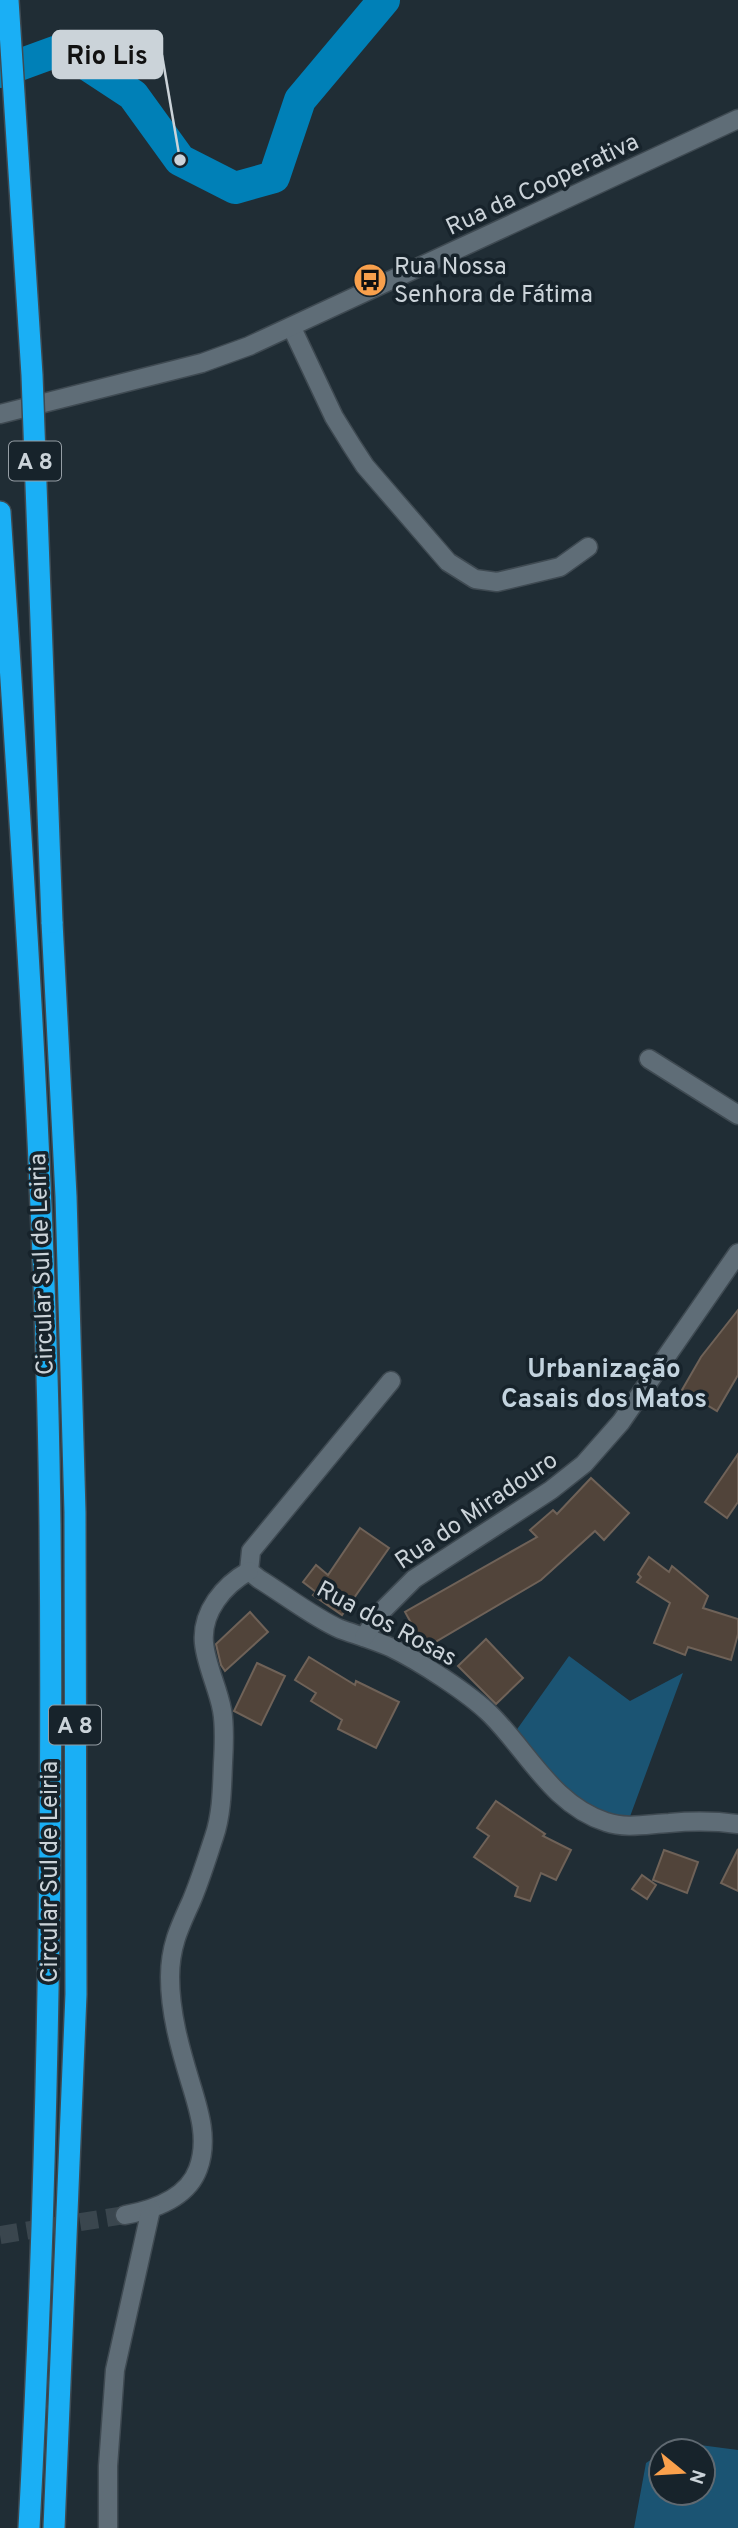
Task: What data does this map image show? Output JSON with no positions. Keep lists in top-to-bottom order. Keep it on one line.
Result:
{"streets":{"highway":["A 8","Circular Sul de Leiria"],"street":["Rua da Cooperativa","Rua do Miradouro","Rua dos Rosas"]},"crossings":[["Rua do Miradouro","Rua dos Rosas"]],"districts":["Urbanização Casais dos Matos"],"places":{"other":["Rio Lis"],"bus stop":["Rua Nossa Senhora de Fátima"]},"north":"right"}
